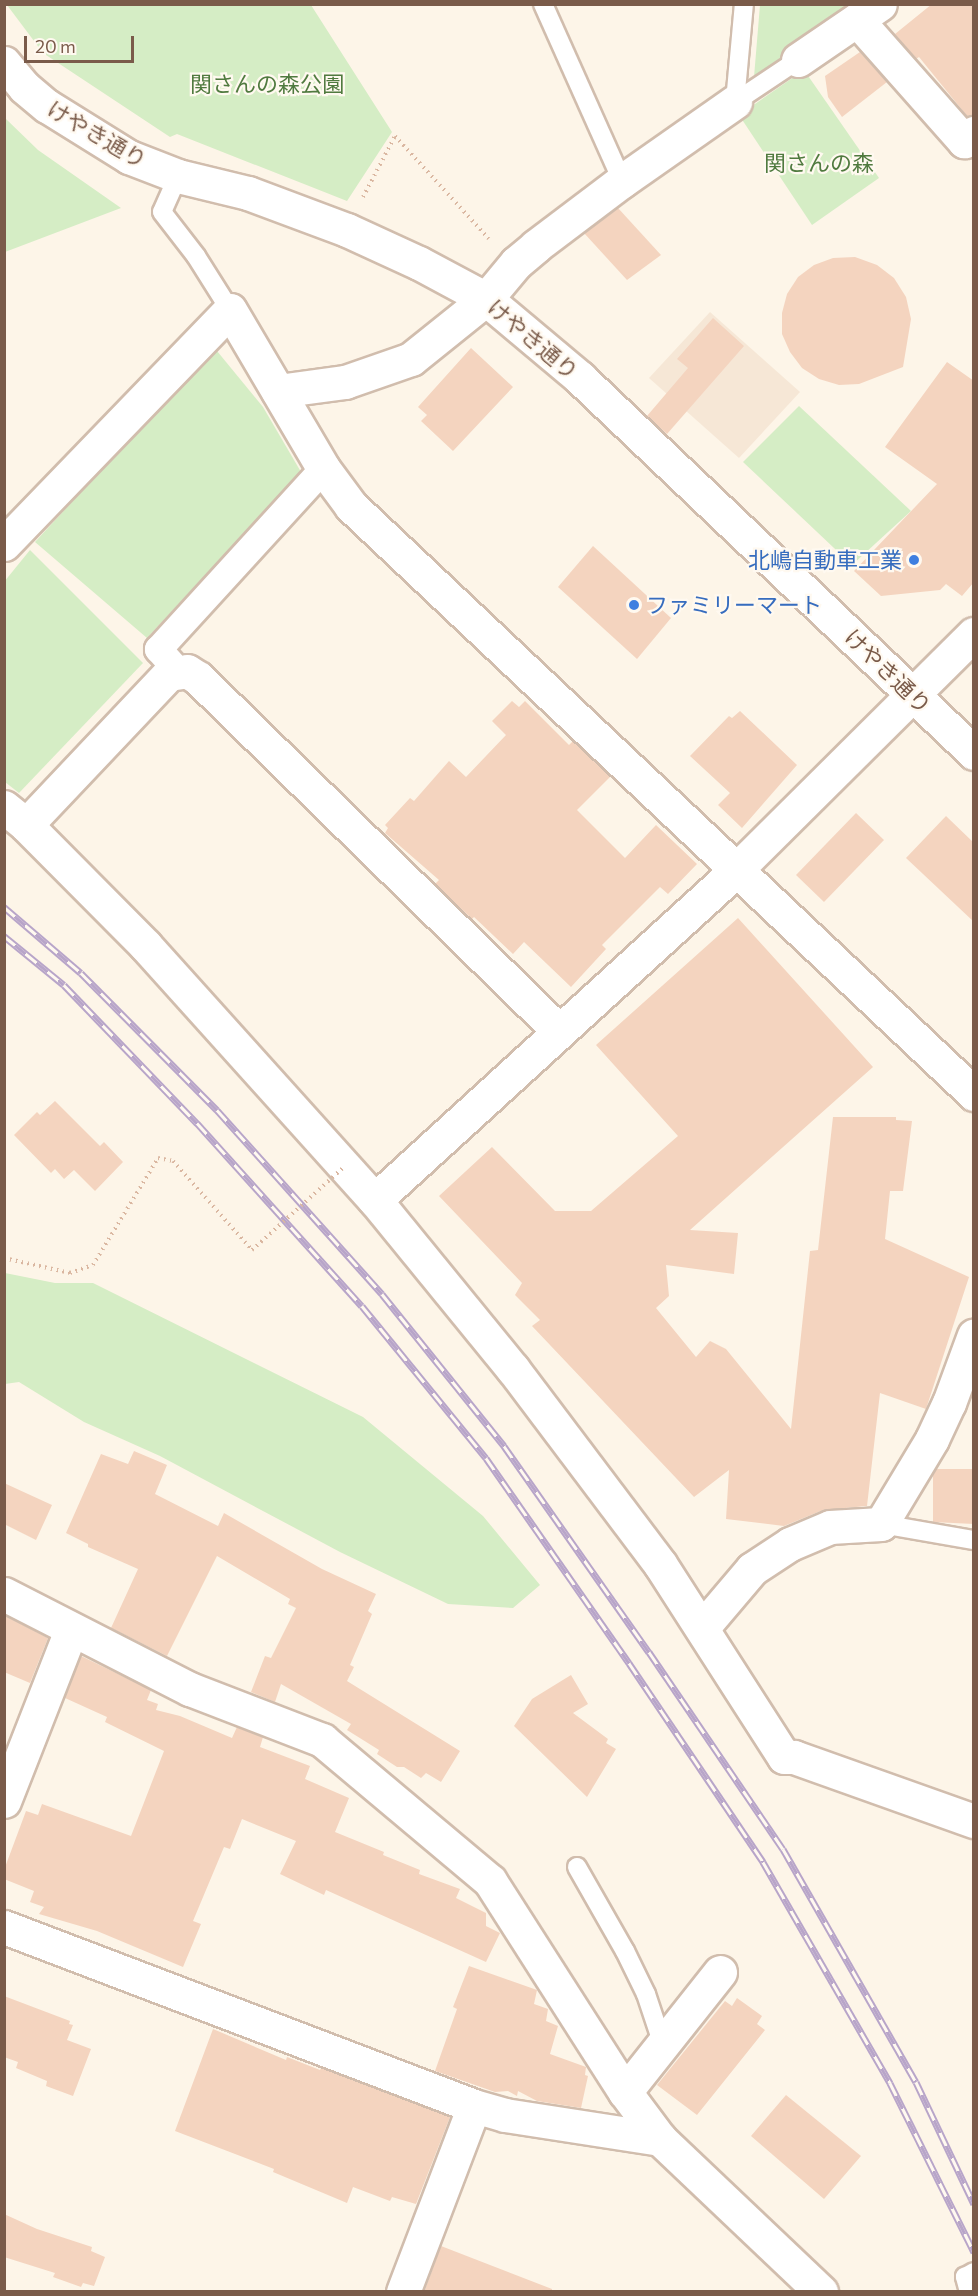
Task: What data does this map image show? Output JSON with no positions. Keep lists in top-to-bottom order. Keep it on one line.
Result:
{"streets":{"street":["けやき通り"]},"parks":["関さんの森公園","関さんの森"],"places":["北嶋自動車工業","ファミリーマート"],"scale_bar":"20 m"}
